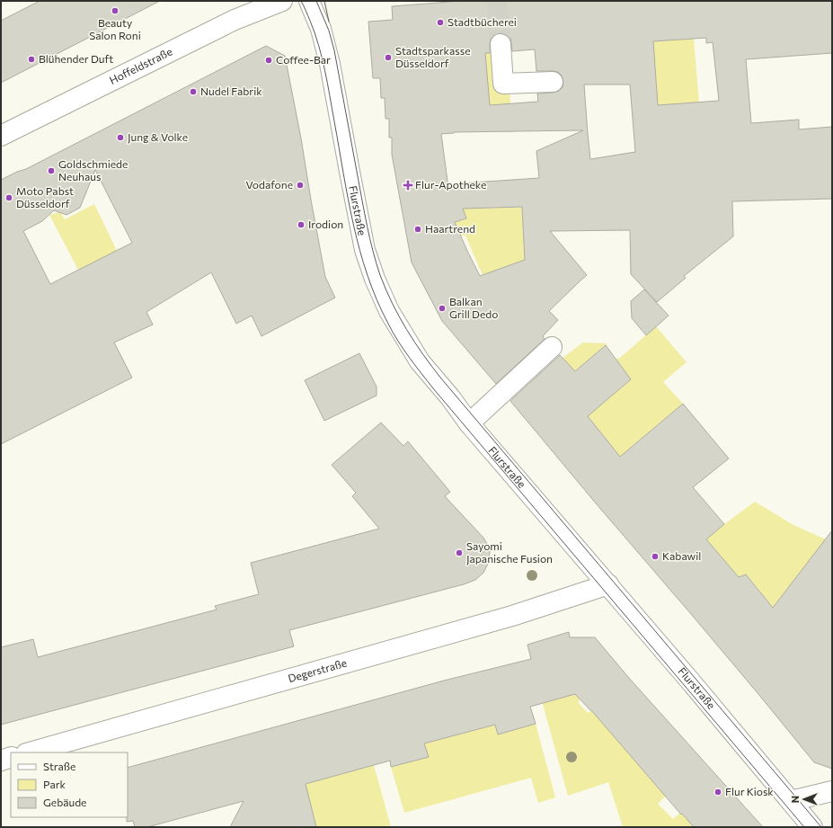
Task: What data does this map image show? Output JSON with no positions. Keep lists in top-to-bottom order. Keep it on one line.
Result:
{"streets":{"street":["Hoffeldstraße","Flurstraße","Degerstraße"]},"crossings":[["Flurstraße","Degerstraße"]],"places":{"other":["Beauty Salon Roni","Stadtbücherei","Stadtsparkasse Düsseldorf","Blühender Duft","Coffee-Bar","Nudel Fabrik","Jung & Volke","Goldschmiede Neuhaus","Vodafone","Moto Pabst Düsseldorf","Irodion","Haartrend","Balkan Grill Dedo","Sayomi Japanische Fusion","Kabawil","Flur Kiosk"],"health":["Flur-Apotheke"]},"legend":["Straße","Park","Gebäude"],"north":"left"}
